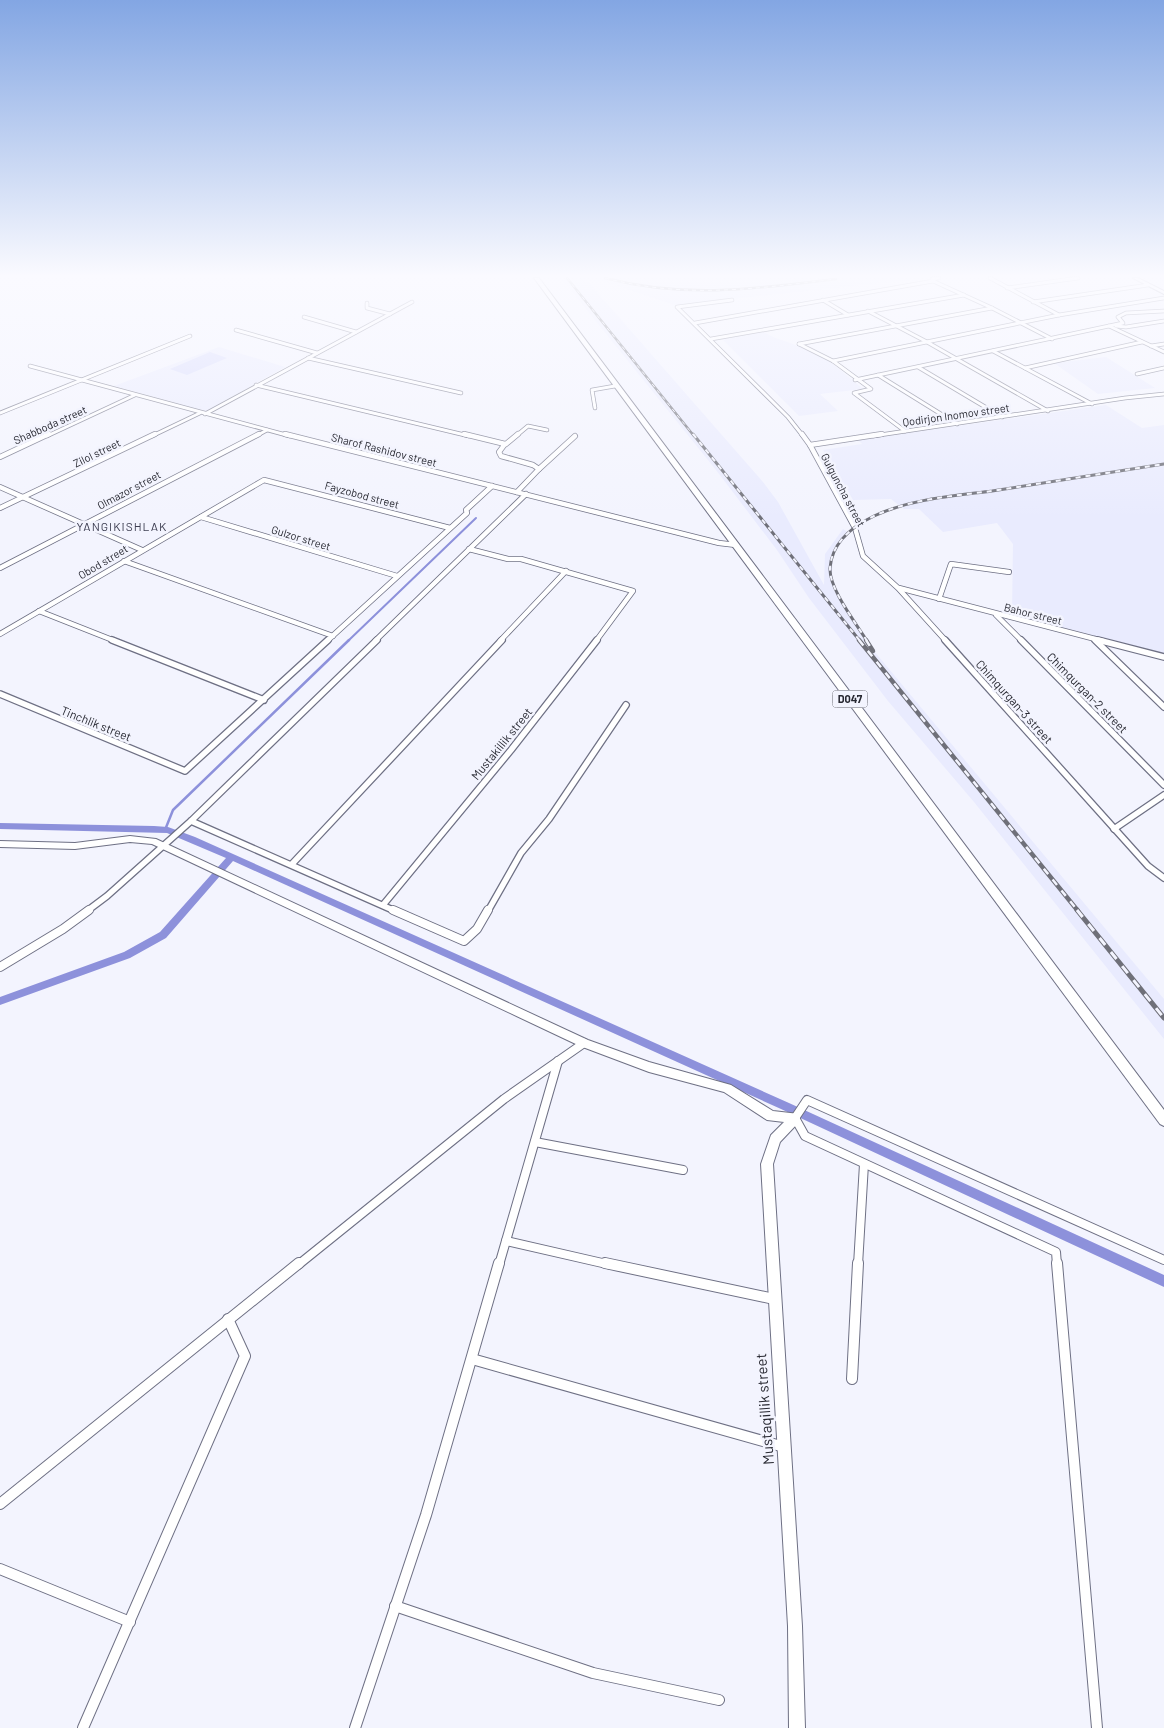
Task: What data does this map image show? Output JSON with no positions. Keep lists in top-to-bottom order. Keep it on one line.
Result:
{"streets":{"main road":["D047"],"street":["Qodirjon Inomov street","Shabboda street","Sharof Rashidov street","Zilol street","Olmazor street","Gulguncha street","Fayzobod street","Gulzor street","Obod street","Bahor street","Chimqurgan-2 street","Chimqurgan-3 street","Tinchlik street","Mustakillik street","Mustaqillik street"]},"crossings":[["Qodirjon Inomov street","Gulguncha street"],["Shabboda street","Sharof Rashidov street"],["Sharof Rashidov street","Zilol street"],["Sharof Rashidov street","Olmazor street"],["Sharof Rashidov street","D047"],["Gulguncha street","Bahor street"],["Gulguncha street","Chimqurgan-3 street"],["Fayzobod street","Obod street"],["Gulzor street","Obod street"],["Bahor street","Chimqurgan-2 street"],["Bahor street","Chimqurgan-3 street"]],"districts":["YANGIKISHLAK"]}
